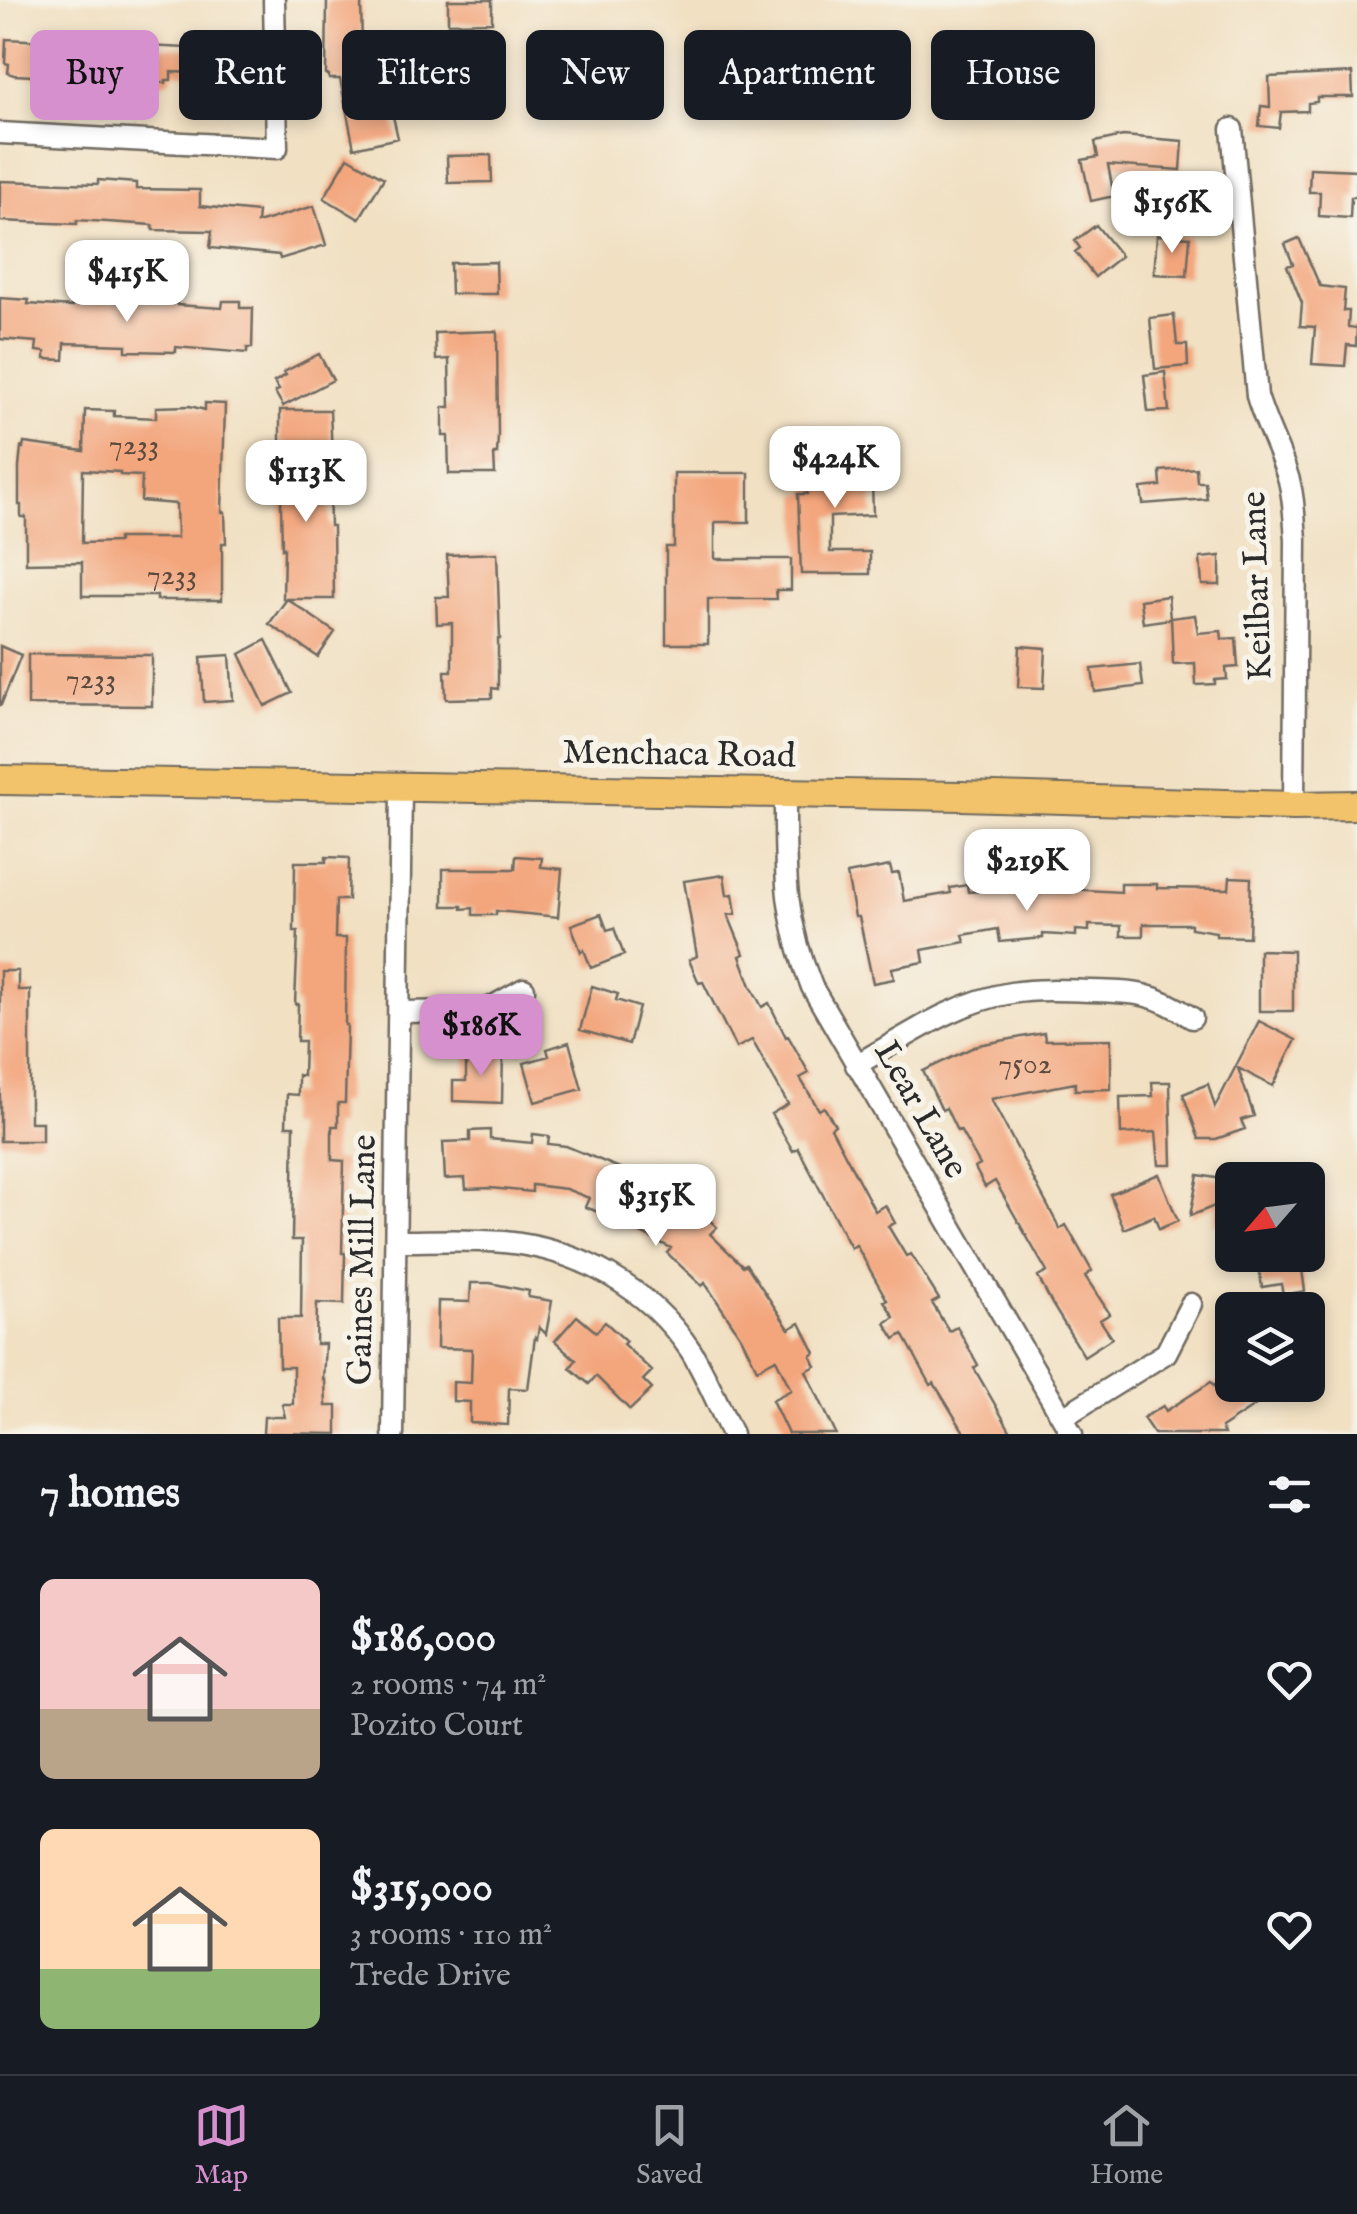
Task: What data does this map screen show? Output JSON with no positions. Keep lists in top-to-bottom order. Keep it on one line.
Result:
{"streets":{"main road":["Menchaca Road"],"street":["Keilbar Lane","Lear Lane","Gaines Mill Lane"]},"crossings":[["Keilbar Lane","Menchaca Road"],["Menchaca Road","Lear Lane"],["Menchaca Road","Gaines Mill Lane"]],"house_numbers":["7233","7233","7233","7502"],"north":"bottom left","page":{"chip":["Buy","Rent","Filters","New","Apartment","House"],"price":["$156K","$415K","$424K","$113K","$219K","$186K","$315K"],"heading":"7 homes","list":[{"name":"$186,000","note":"2 rooms · 74 m² · Pozito Court"},{"name":"$315,000","note":"3 rooms · 110 m² · Trede Drive"}],"tabs":["Map","Saved","Home"]}}
